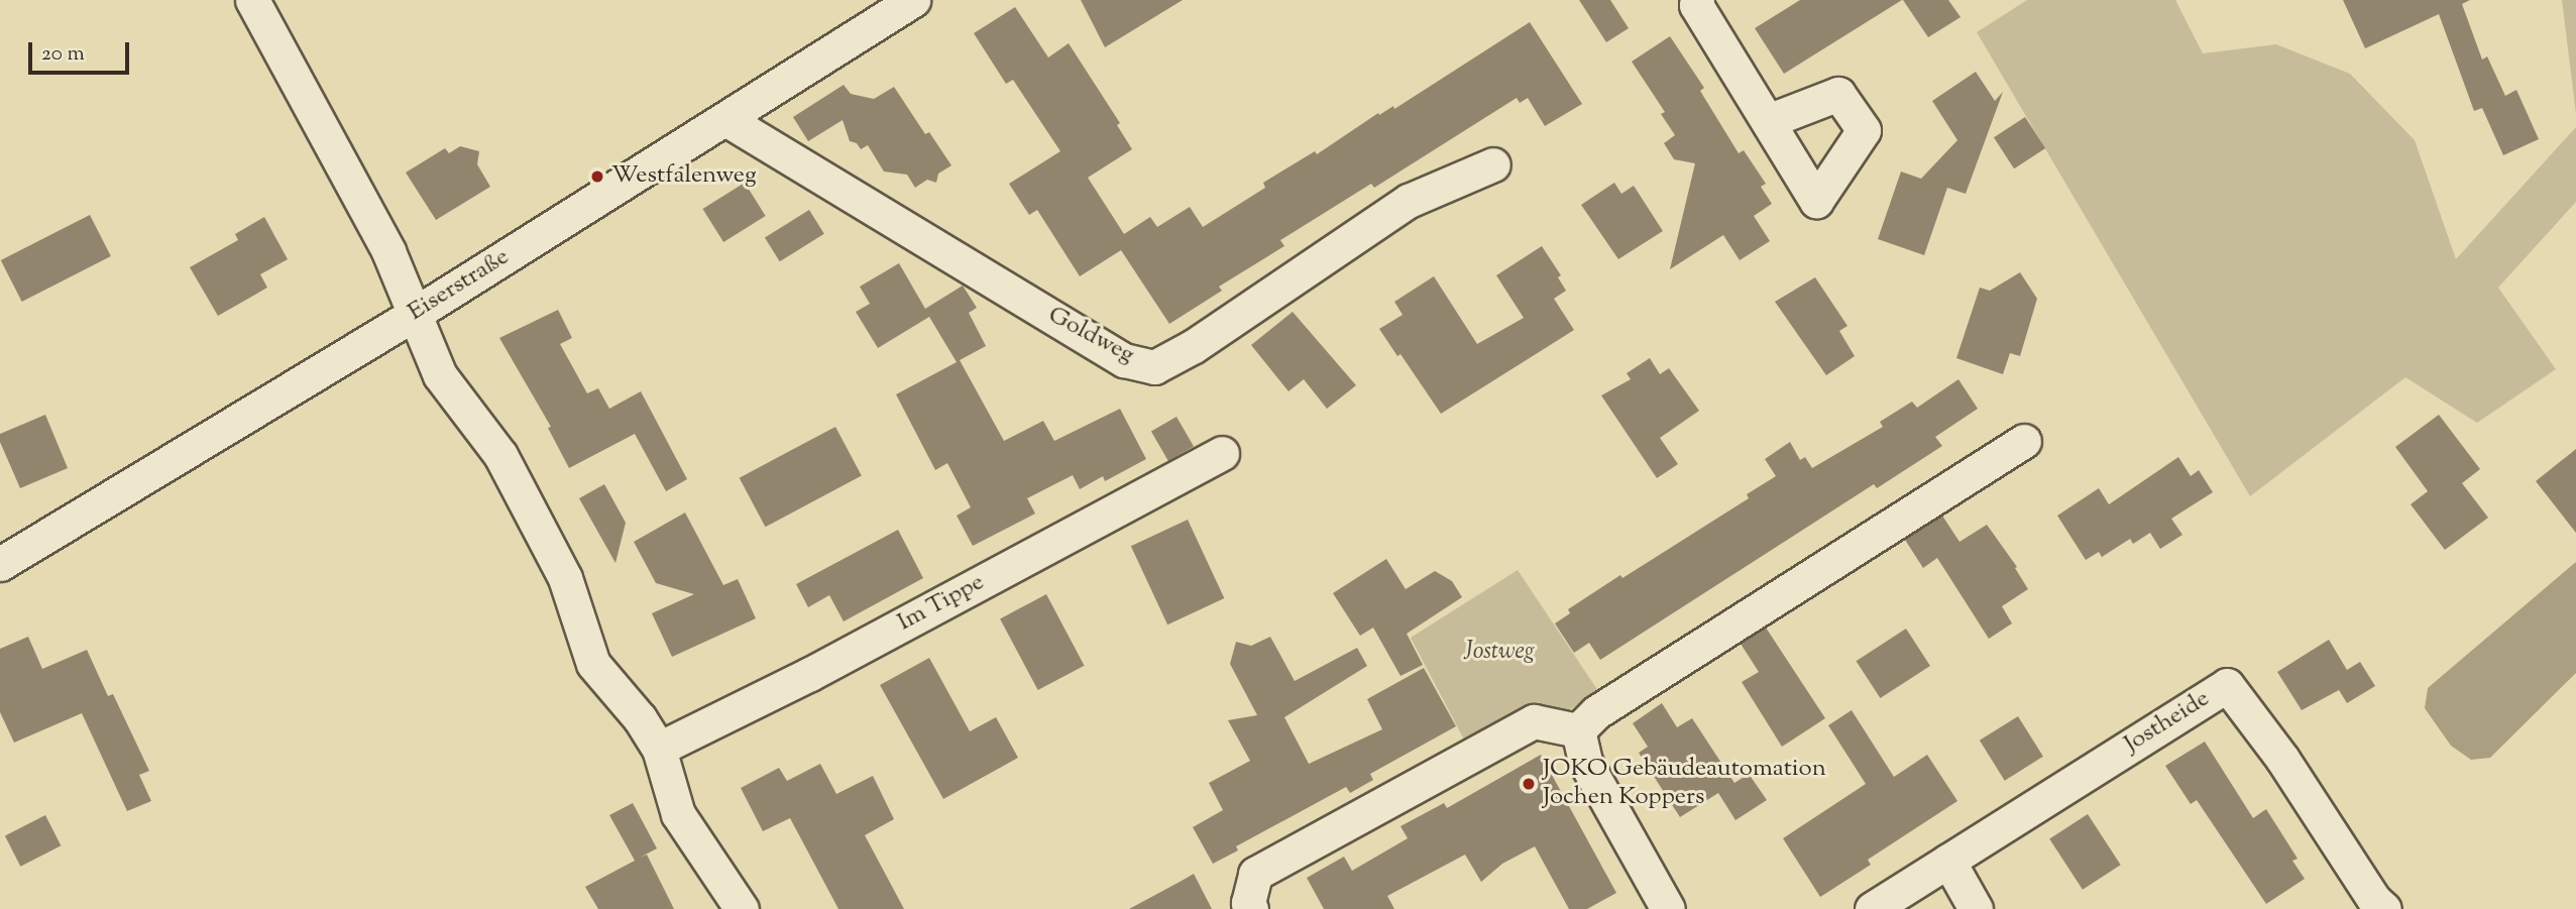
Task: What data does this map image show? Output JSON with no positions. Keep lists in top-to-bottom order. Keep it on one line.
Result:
{"streets":{"street":["Eiserstraße","Goldweg","Im Tippe","Jostheide"]},"crossings":[["Eiserstraße","Goldweg"]],"parks":["Jostweg"],"places":["Westfalenweg","JOKO Gebäudeautomation Jochen Koppers"],"scale_bar":"20 m"}
